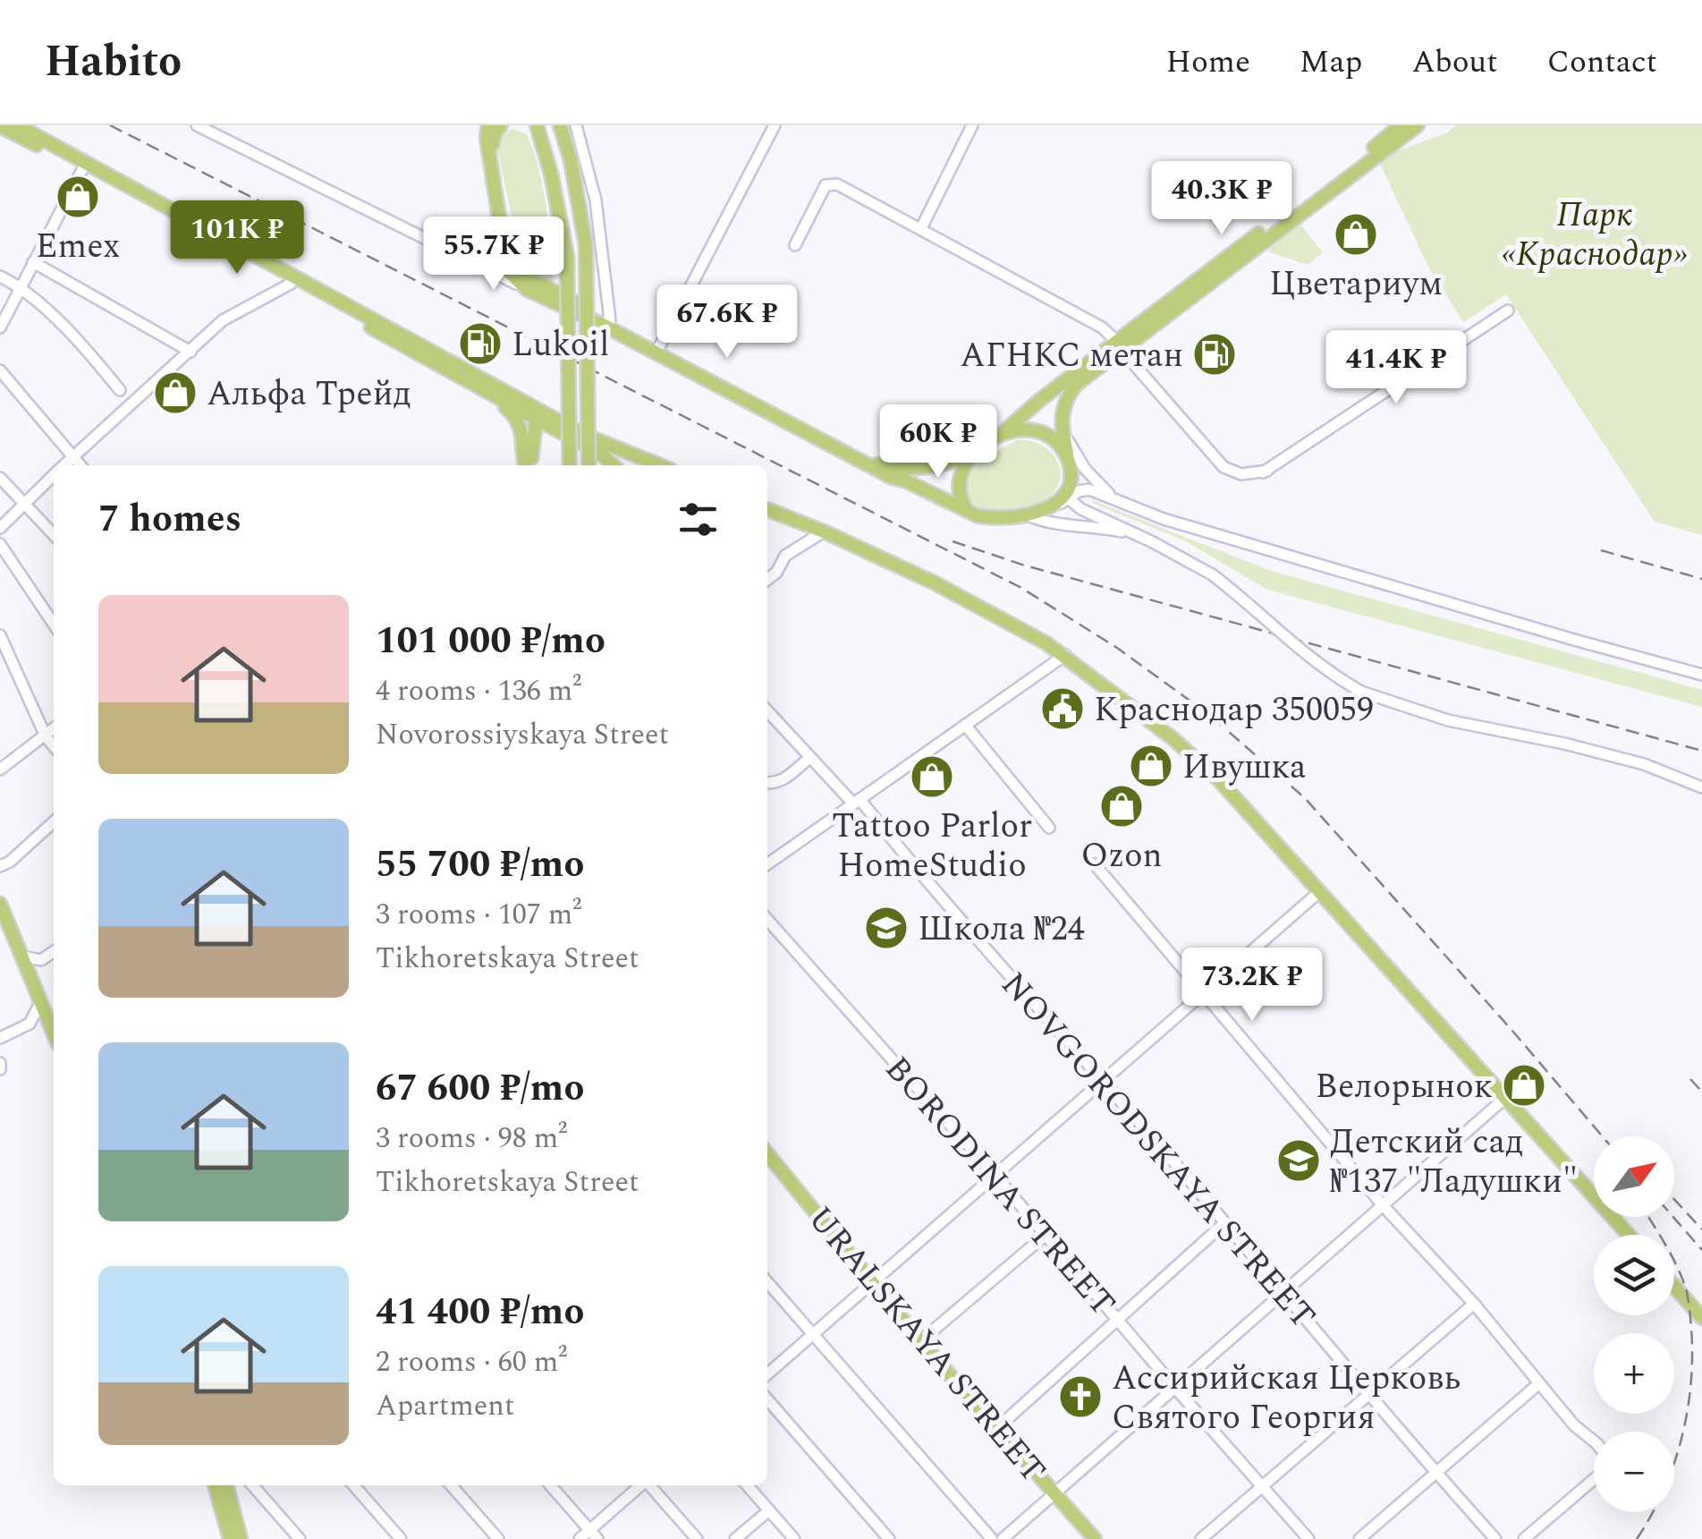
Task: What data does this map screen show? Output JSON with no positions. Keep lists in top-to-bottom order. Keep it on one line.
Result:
{"streets":{"main road":["URALSKAYA STREET"],"street":["NOVGORODSKAYA STREET","BORODINA STREET"]},"parks":["Парк «Краснодар»"],"places":{"shop":["Emex","Цветариум","Альфа Трейд","Ивушка","Tattoo Parlor HomeStudio","Ozon","Велорынок"],"fuel station":["Lukoil","АГНКС метан"],"public building":["Краснодар 350059"],"school or university":["Школа №24","Детский сад №137 \"Ладушки\""],"church":["Ассирийская Церковь Святого Георгия"]},"north":"top right","page":{"header":"Habito","nav":["Home","Map","About","Contact"],"price":["40.3K ₽","101K ₽","55.7K ₽","67.6K ₽","41.4K ₽","60K ₽","73.2K ₽"],"heading":"7 homes","list":[{"name":"101 000 ₽/mo","note":"4 rooms · 136 m² · Novorossiyskaya Street"},{"name":"55 700 ₽/mo","note":"3 rooms · 107 m² · Tikhoretskaya Street"},{"name":"67 600 ₽/mo","note":"3 rooms · 98 m² · Tikhoretskaya Street"},{"name":"41 400 ₽/mo","note":"2 rooms · 60 m² · Apartment"}],"map_buttons":["+","−"]}}
